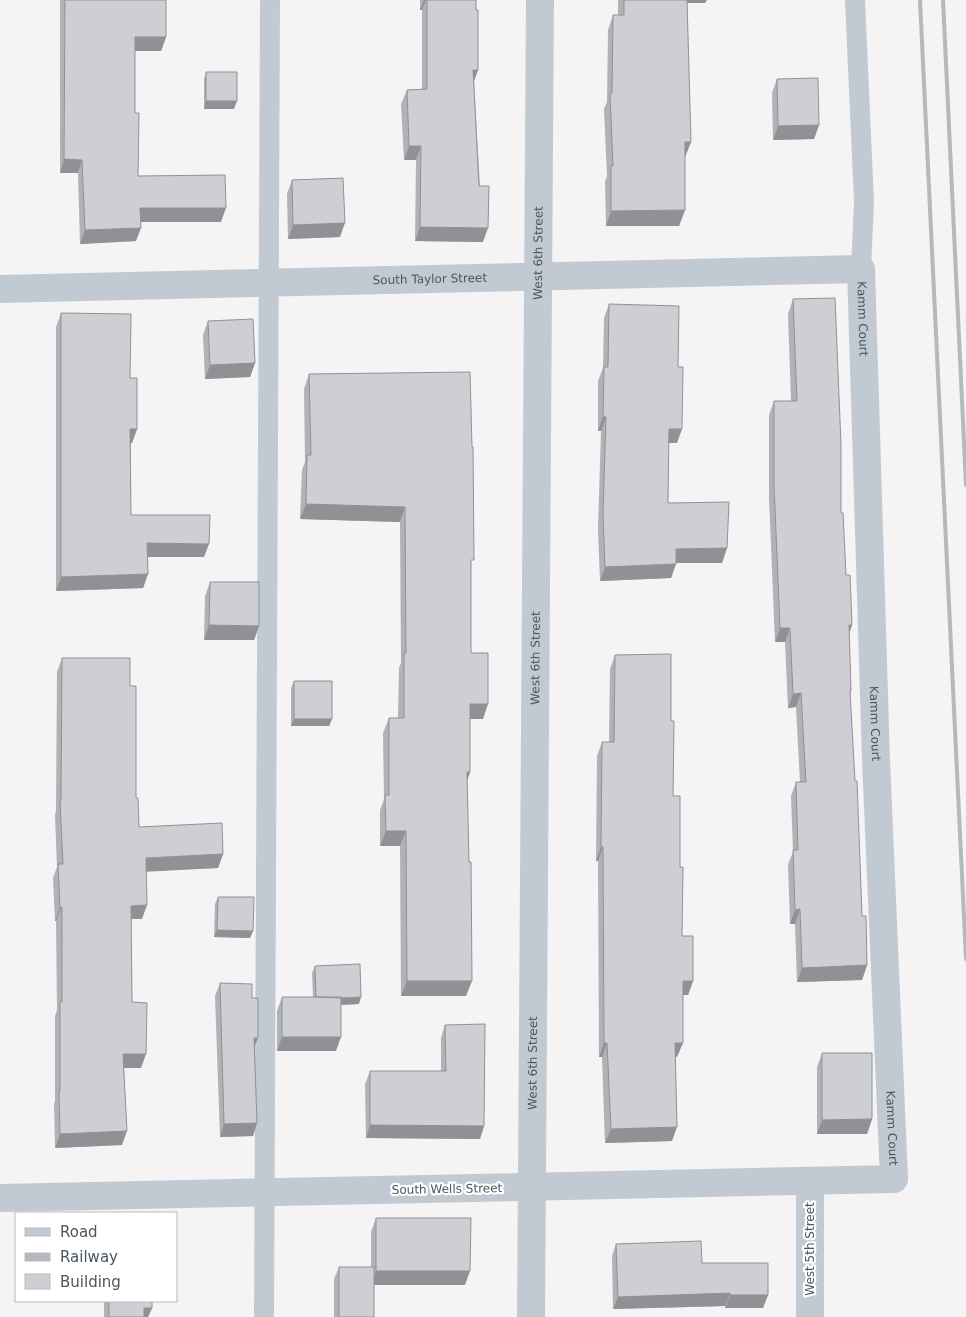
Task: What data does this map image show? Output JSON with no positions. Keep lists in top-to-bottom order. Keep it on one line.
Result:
{"streets":{"street":["West 6th Street","South Taylor Street","Kamm Court","South Wells Street","West 5th Street"]},"crossings":[["West 6th Street","South Taylor Street"],["West 6th Street","South Wells Street"],["South Taylor Street","Kamm Court"],["Kamm Court","South Wells Street"],["South Wells Street","West 5th Street"]],"legend":["Road","Railway","Building"]}
